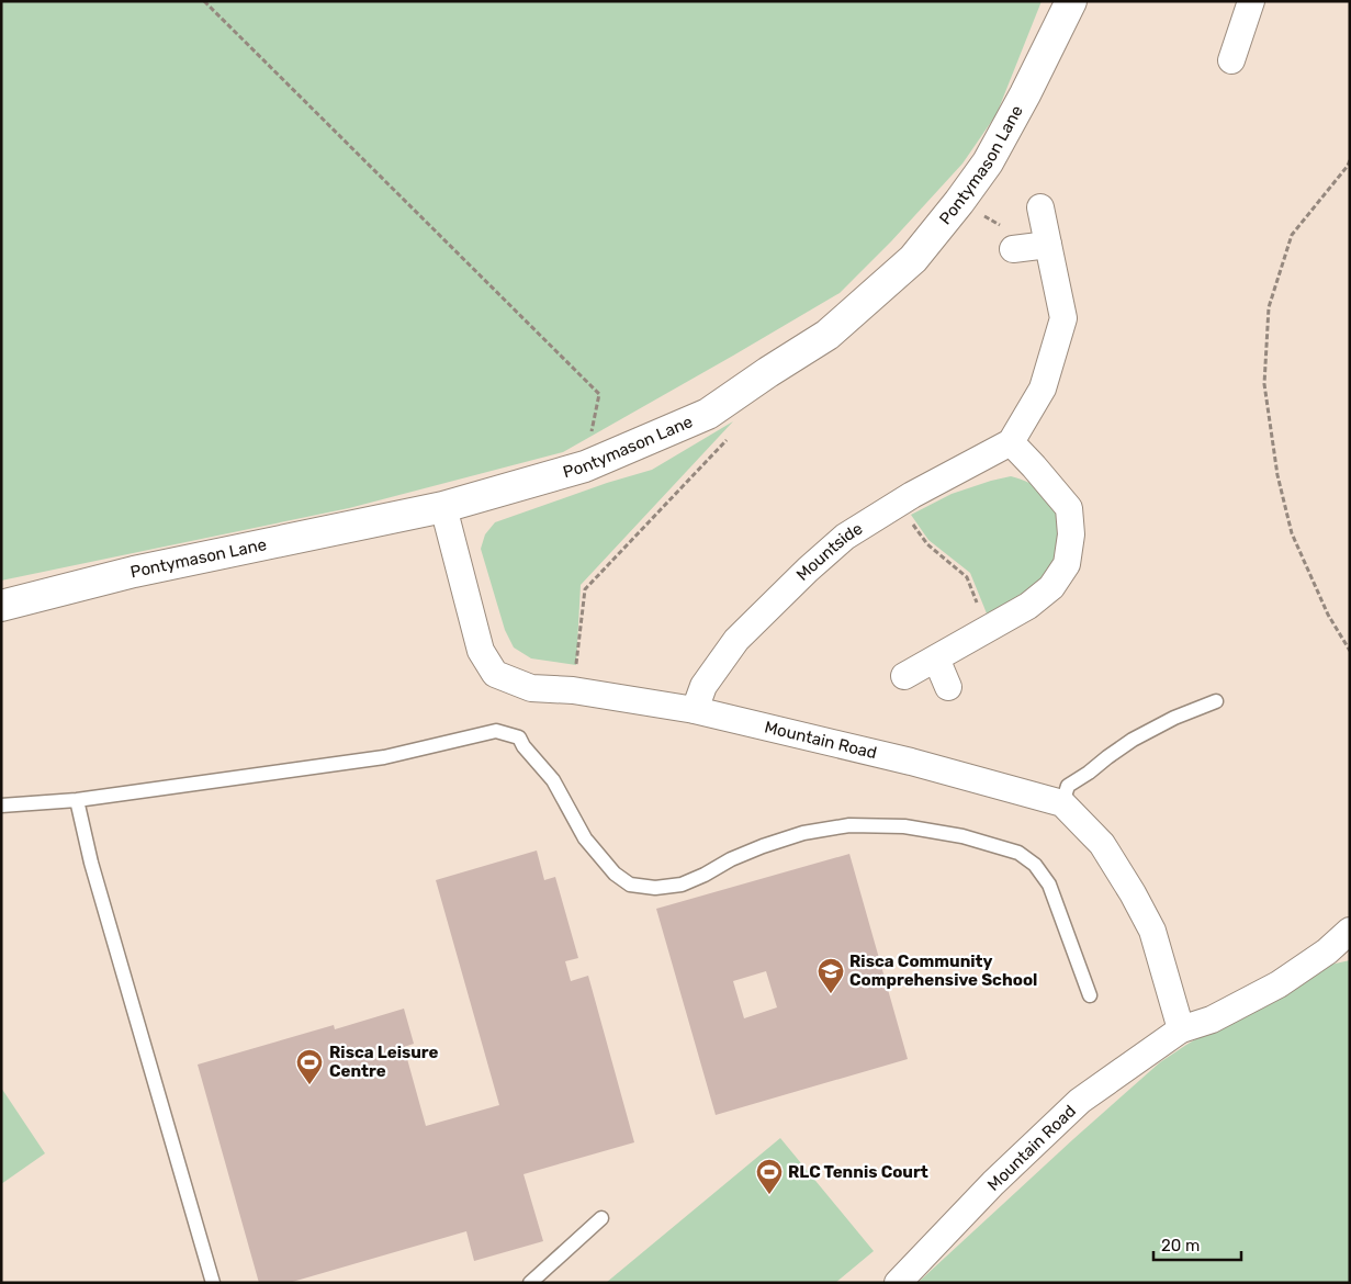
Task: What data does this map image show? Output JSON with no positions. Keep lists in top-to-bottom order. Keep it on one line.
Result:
{"streets":{"street":["Pontymason Lane","Mountside","Mountain Road"]},"crossings":[["Pontymason Lane","Mountain Road"],["Mountside","Mountain Road"]],"places":{"school or university":["Risca Community Comprehensive School"],"sports":["Risca Leisure Centre","RLC Tennis Court"]},"scale_bar":"20 m"}
